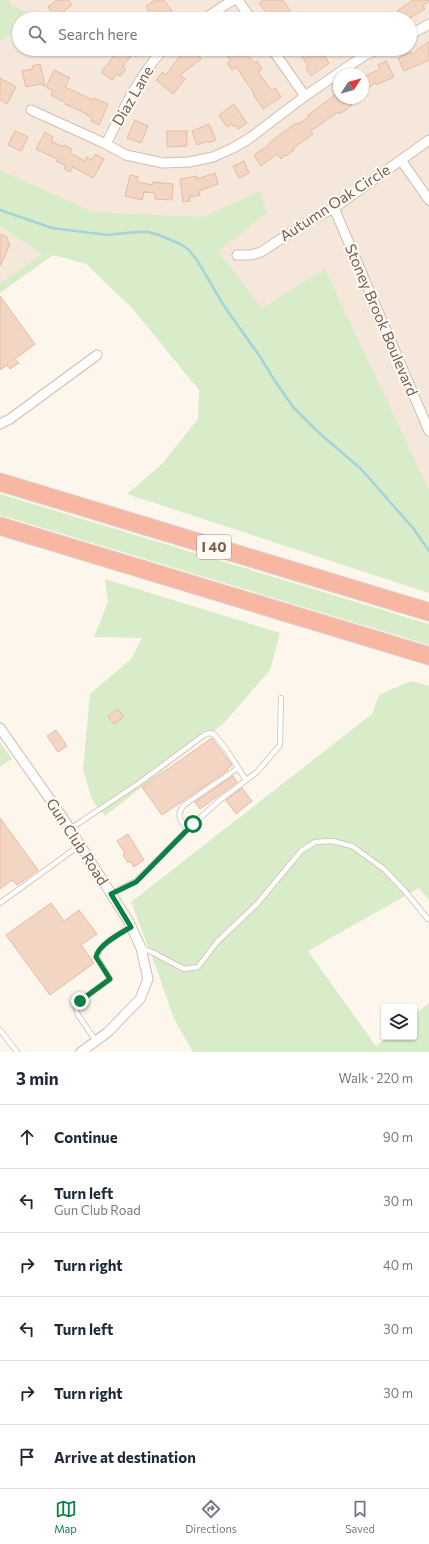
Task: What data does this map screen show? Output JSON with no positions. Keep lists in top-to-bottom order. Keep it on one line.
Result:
{"streets":{"highway":["I 40"],"street":["Diaz Lane","Autumn Oak Circle","Stoney Brook Boulevard","Gun Club Road"]},"crossings":[["Autumn Oak Circle","Stoney Brook Boulevard"]],"north":"top right","page":{"search":"Search here","heading":["3 min","Walk · 220 m"],"list":[["Continue","90 m"],["Turn left","Gun Club Road","30 m"],["Turn right","40 m"],["Turn left","30 m"],["Turn right","30 m"],"Arrive at destination"],"nav":["Map","Directions","Saved"]}}
